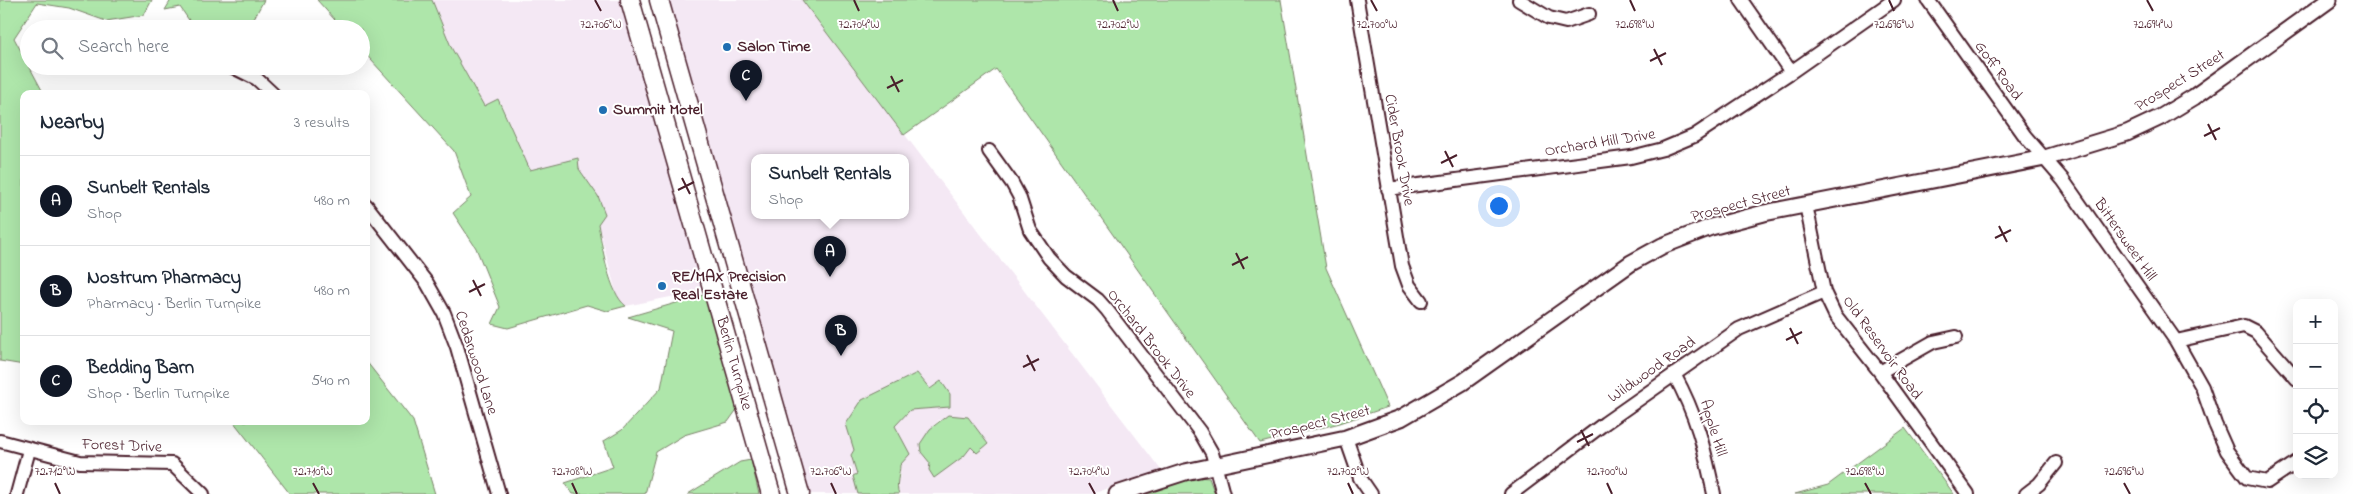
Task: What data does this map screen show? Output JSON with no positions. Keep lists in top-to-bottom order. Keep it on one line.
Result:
{"streets":{"highway":["Berlin Turnpike"],"main road":["Prospect Street"],"street":["Goff Road","Orchard Hill Drive","Cider Brook Drive","Bittersweet Hill","Orchard Brook Drive","Old Reservoir Road","Cedarwood Lane","Wildwood Road","Apple Hill","Forest Drive"]},"crossings":[["Goff Road","Prospect Street"],["Goff Road","Bittersweet Hill"],["Prospect Street","Bittersweet Hill"],["Prospect Street","Orchard Brook Drive"],["Prospect Street","Old Reservoir Road"],["Orchard Hill Drive","Cider Brook Drive"],["Old Reservoir Road","Wildwood Road"],["Wildwood Road","Apple Hill"]],"places":["Salon Time","Summit Motel","RE/MAX Precision Real Estate"],"page":{"search":"Search here","pins":["C","A","B"],"heading":["Nearby","3 results"],"popup":["Sunbelt Rentals","Shop"],"list":[{"mark":"A","name":"Sunbelt Rentals","note":"Shop","value":"480 m"},{"mark":"B","name":"Nostrum Pharmacy","note":"Pharmacy · Berlin Turnpike","value":"480 m"},{"mark":"C","name":"Bedding Barn","note":"Shop · Berlin Turnpike","value":"540 m"}],"map_buttons":["+","−"]},"coordinates":["72.704°W","72.700°W","72.696°W","72.706°W","72.702°W","72.698°W","72.694°W","72.712°W","72.710°W","72.708°W"]}
